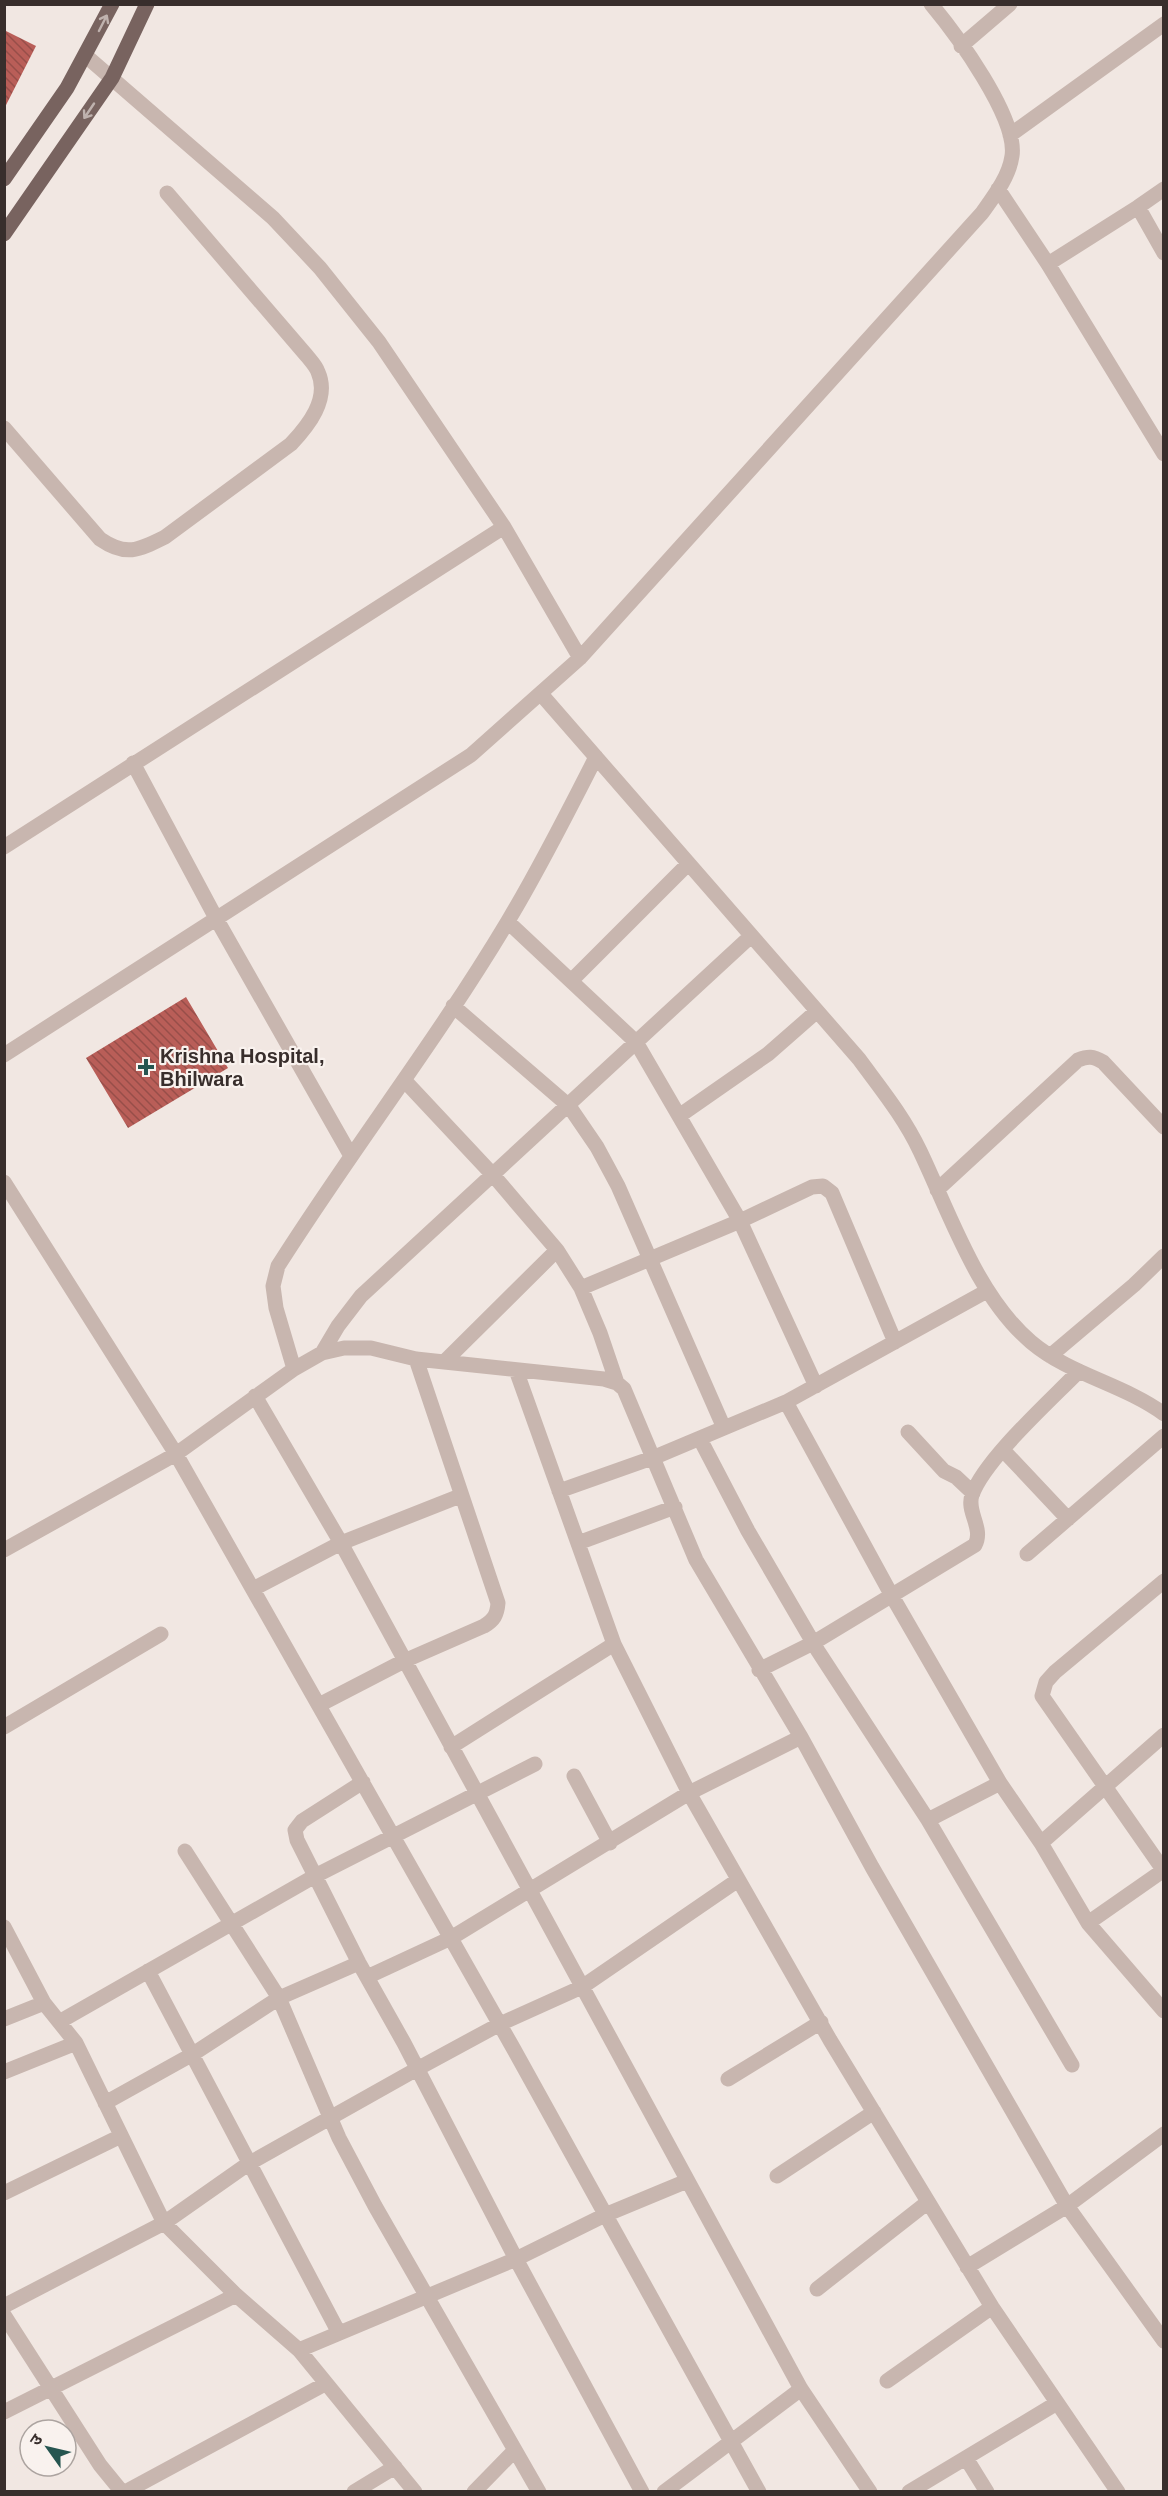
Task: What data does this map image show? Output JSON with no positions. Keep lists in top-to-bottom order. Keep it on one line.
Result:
{"places":{"health":["Krishna Hospital, Bhilwara"]},"north":"top left"}
